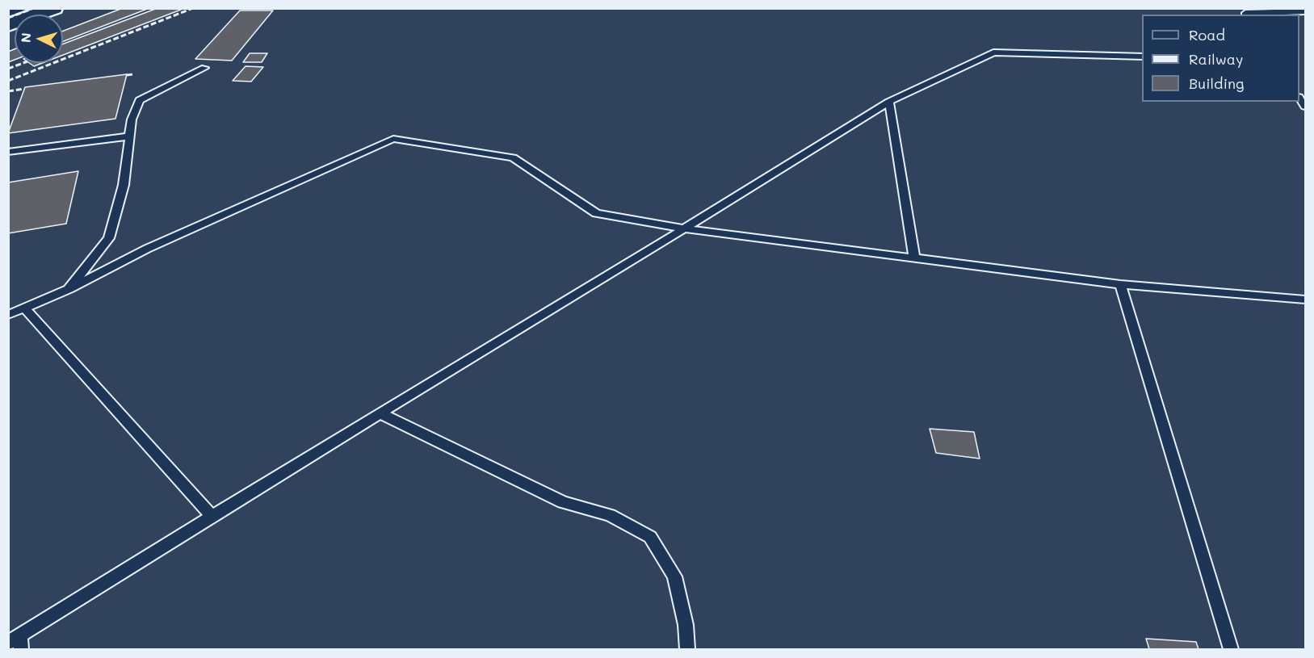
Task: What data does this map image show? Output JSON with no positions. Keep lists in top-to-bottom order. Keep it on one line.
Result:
{"legend":["Road","Railway","Building"],"north":"left"}
